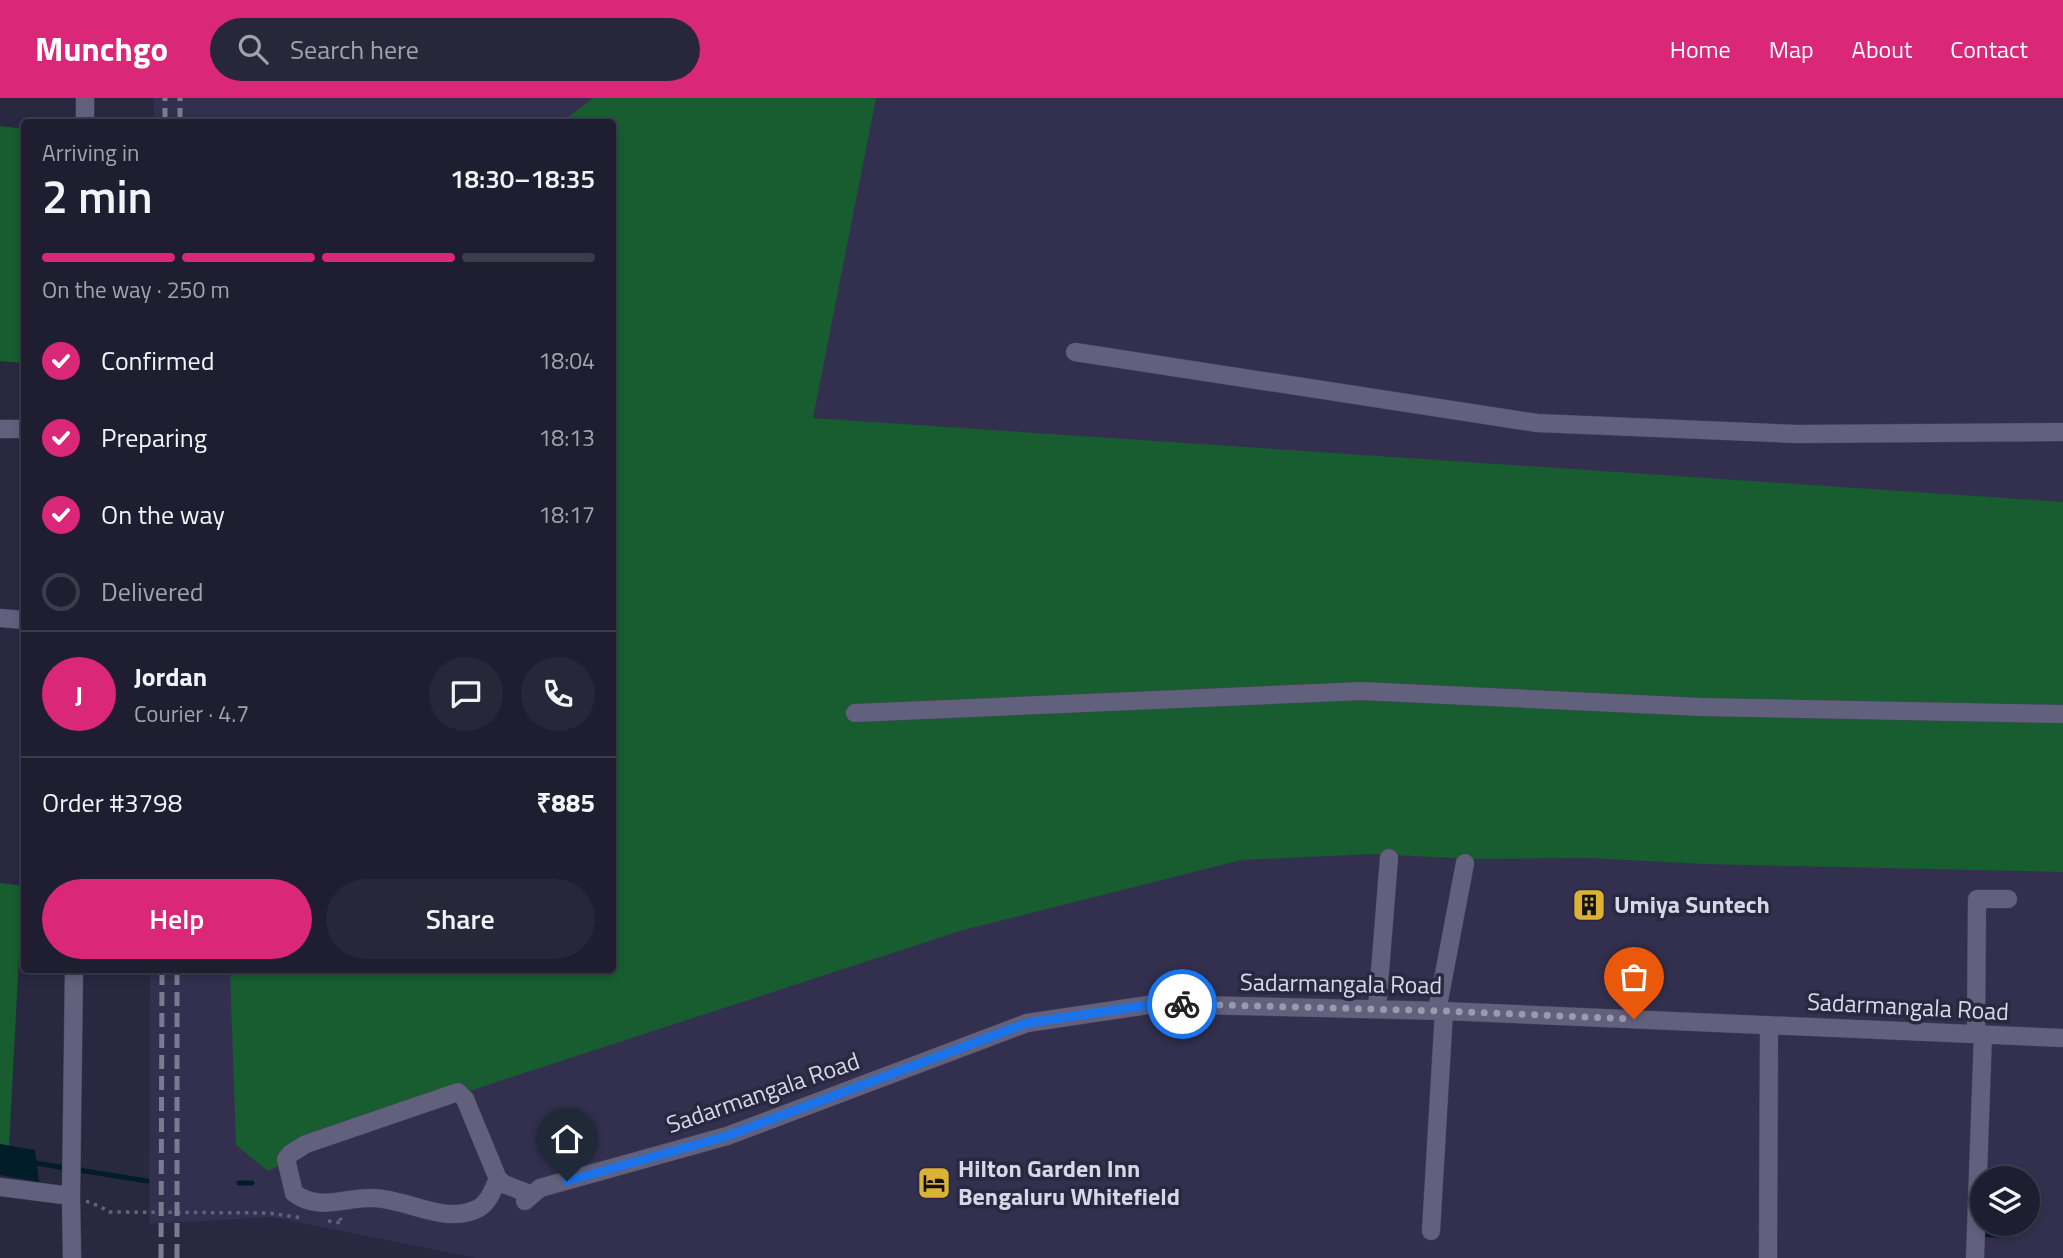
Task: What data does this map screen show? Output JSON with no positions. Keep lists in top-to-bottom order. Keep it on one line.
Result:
{"streets":{"street":["Sadarmangala Road"]},"places":{"building":["Umiya Suntech"],"hotel":["Hilton Garden Inn Bengaluru Whitefield"]},"page":{"header":"Munchgo","search":"Search here","nav":["Home","Map","About","Contact"],"heading":["2 min","Arriving in","18:30–18:35"],"panel":["Jordan","Courier · 4.7","Order #3798","₹885"],"bar":"On the way · 250 m","list":[["Confirmed","18:04"],["Preparing","18:13"],["On the way","18:17"],"Delivered"],"round":"J","buttons":["Help","Share"]}}
